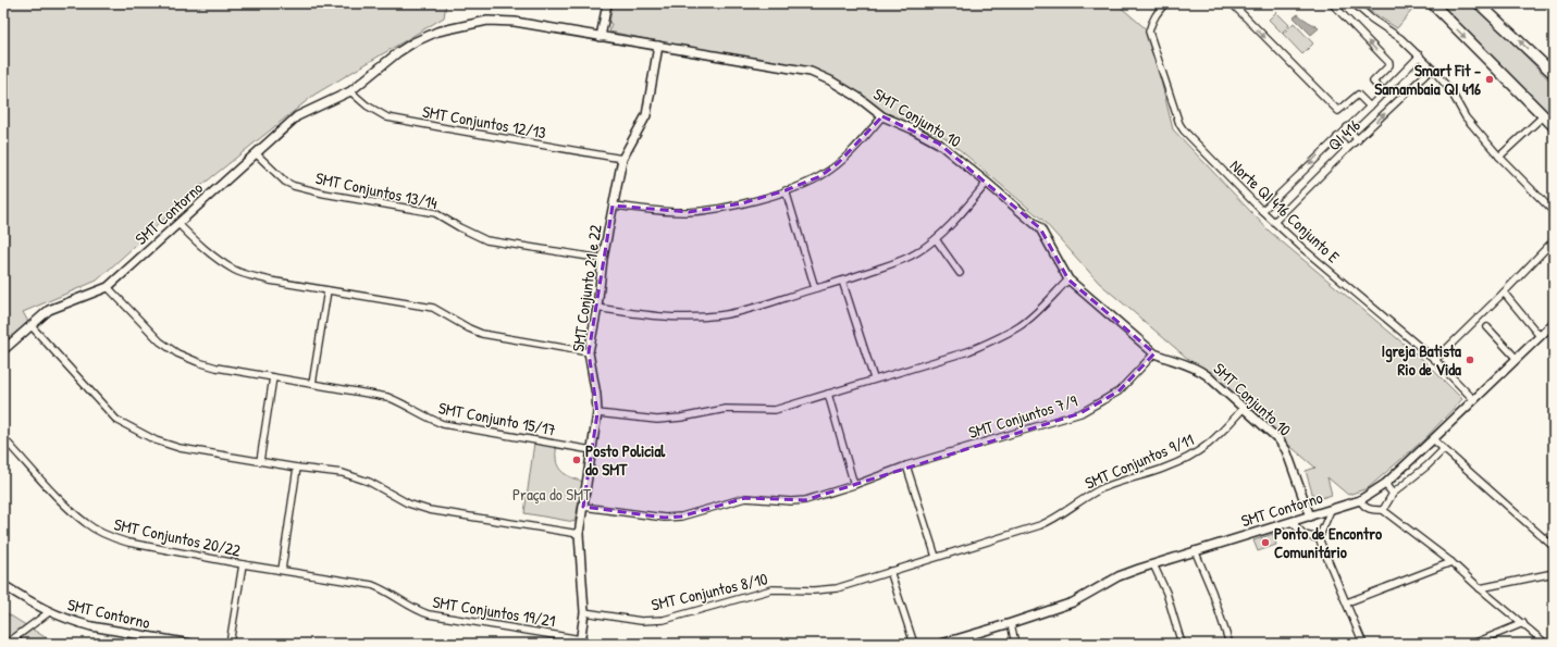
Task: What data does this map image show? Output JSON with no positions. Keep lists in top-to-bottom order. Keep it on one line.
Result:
{"streets":{"street":["SMT Conjunto 10","SMT Conjuntos 12/13","QI 416","SMT Conjuntos 13/14","Norte QI 416 Conjunto E","SMT Contorno","SMT Conjunto 21 e 22","SMT Conjuntos 7/9","SMT Conjunto 15/17","SMT Conjuntos 9/11","SMT Conjuntos 20/22","SMT Conjuntos 8/10","SMT Conjuntos 19/21"]},"crossings":[["SMT Conjunto 10","SMT Conjuntos 12/13"],["SMT Conjunto 10","SMT Contorno"],["SMT Conjunto 10","SMT Conjunto 21 e 22"],["SMT Conjunto 10","SMT Conjuntos 7/9"],["SMT Conjunto 10","SMT Conjuntos 9/11"],["SMT Conjuntos 12/13","SMT Contorno"],["SMT Conjuntos 12/13","SMT Conjunto 21 e 22"],["QI 416","Norte QI 416 Conjunto E"],["SMT Conjuntos 13/14","SMT Contorno"],["SMT Conjuntos 13/14","SMT Conjunto 21 e 22"],["Norte QI 416 Conjunto E","SMT Contorno"],["SMT Contorno","SMT Conjunto 15/17"],["SMT Conjunto 21 e 22","SMT Conjuntos 7/9"],["SMT Conjunto 21 e 22","SMT Conjunto 15/17"],["SMT Conjunto 21 e 22","SMT Conjuntos 8/10"],["SMT Conjunto 21 e 22","SMT Conjuntos 19/21"],["SMT Conjuntos 9/11","SMT Conjuntos 8/10"],["SMT Conjuntos 20/22","SMT Conjuntos 19/21"]],"parks":["Praça do SMT"],"places":["Smart Fit - Samambaia QI 416","Igreja Batista Rio de Vida","Posto Policial do SMT","Ponto de Encontro Comunitário"]}
